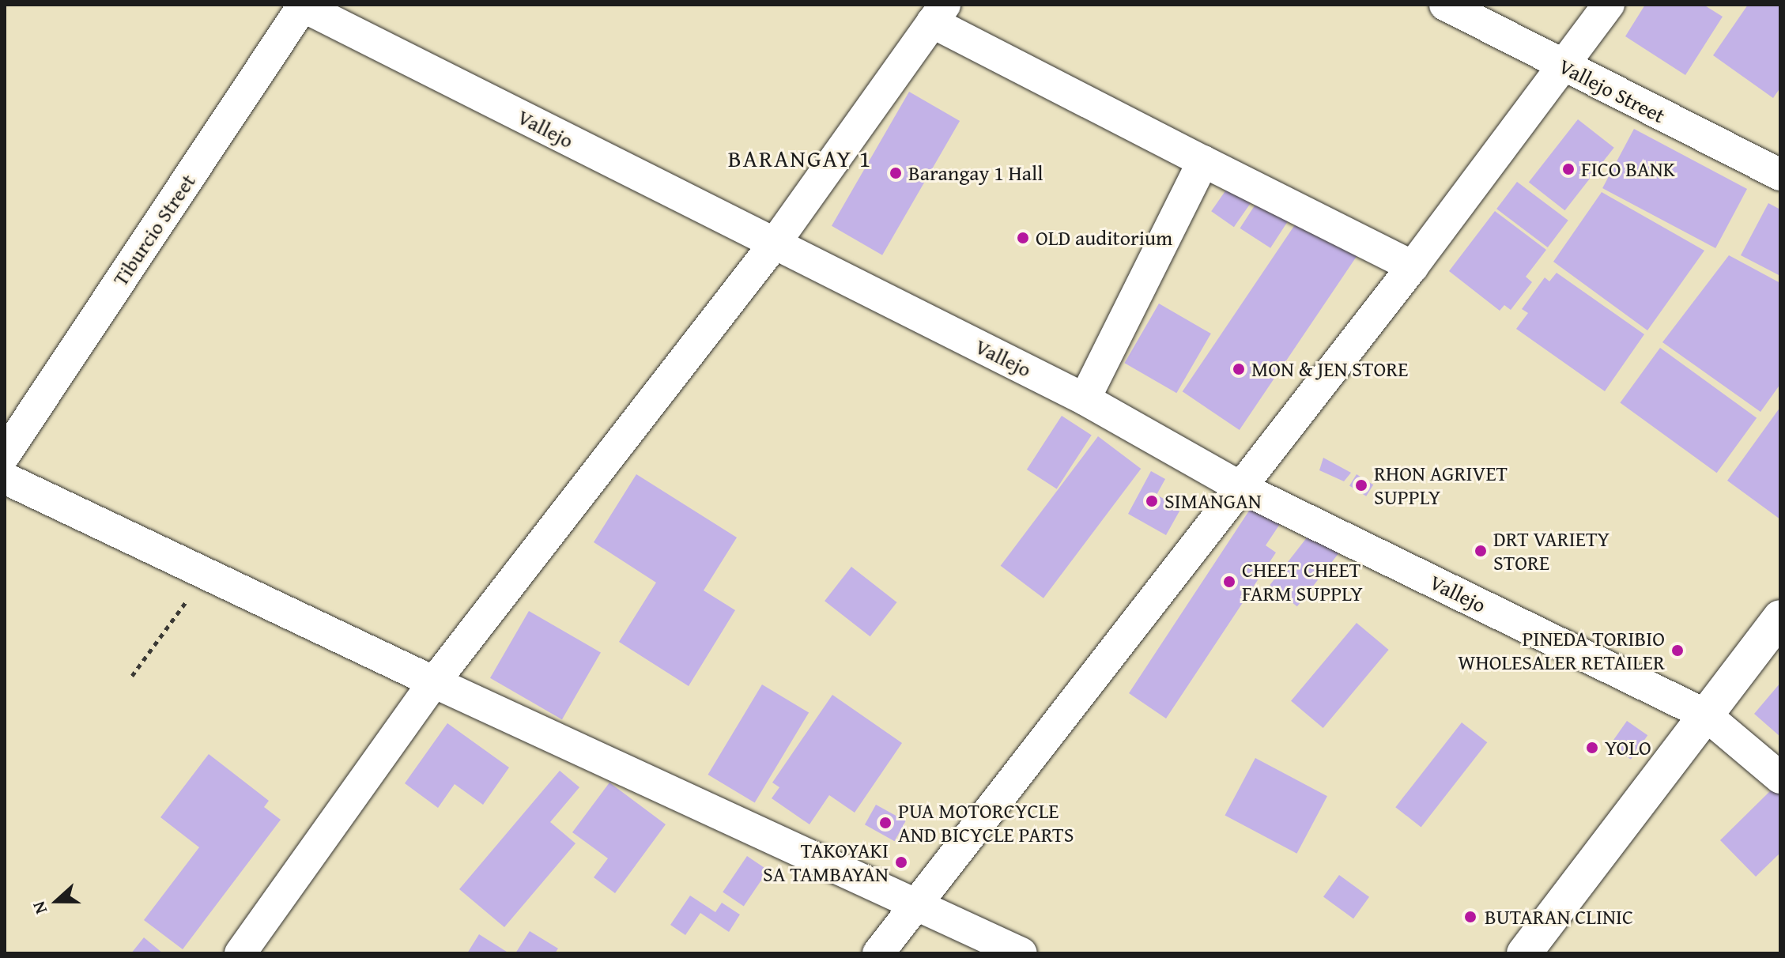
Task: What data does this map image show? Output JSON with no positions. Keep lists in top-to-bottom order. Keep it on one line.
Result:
{"streets":{"street":["Vallejo Street","Vallejo","Tiburcio Street"]},"crossings":[["Vallejo","Tiburcio Street"]],"districts":["BARANGAY 1"],"places":["FICO BANK","Barangay 1 Hall","OLD auditorium","MON & JEN STORE","RHON AGRIVET SUPPLY","SIMANGAN","DRT VARIETY STORE","CHEET CHEET FARM SUPPLY","PINEDA TORIBIO WHOLESALER RETAILER","YOLO","PUA MOTORCYCLE AND BICYCLE PARTS","TAKOYAKI SA TAMBAYAN","BUTARAN CLINIC"],"north":"left"}
